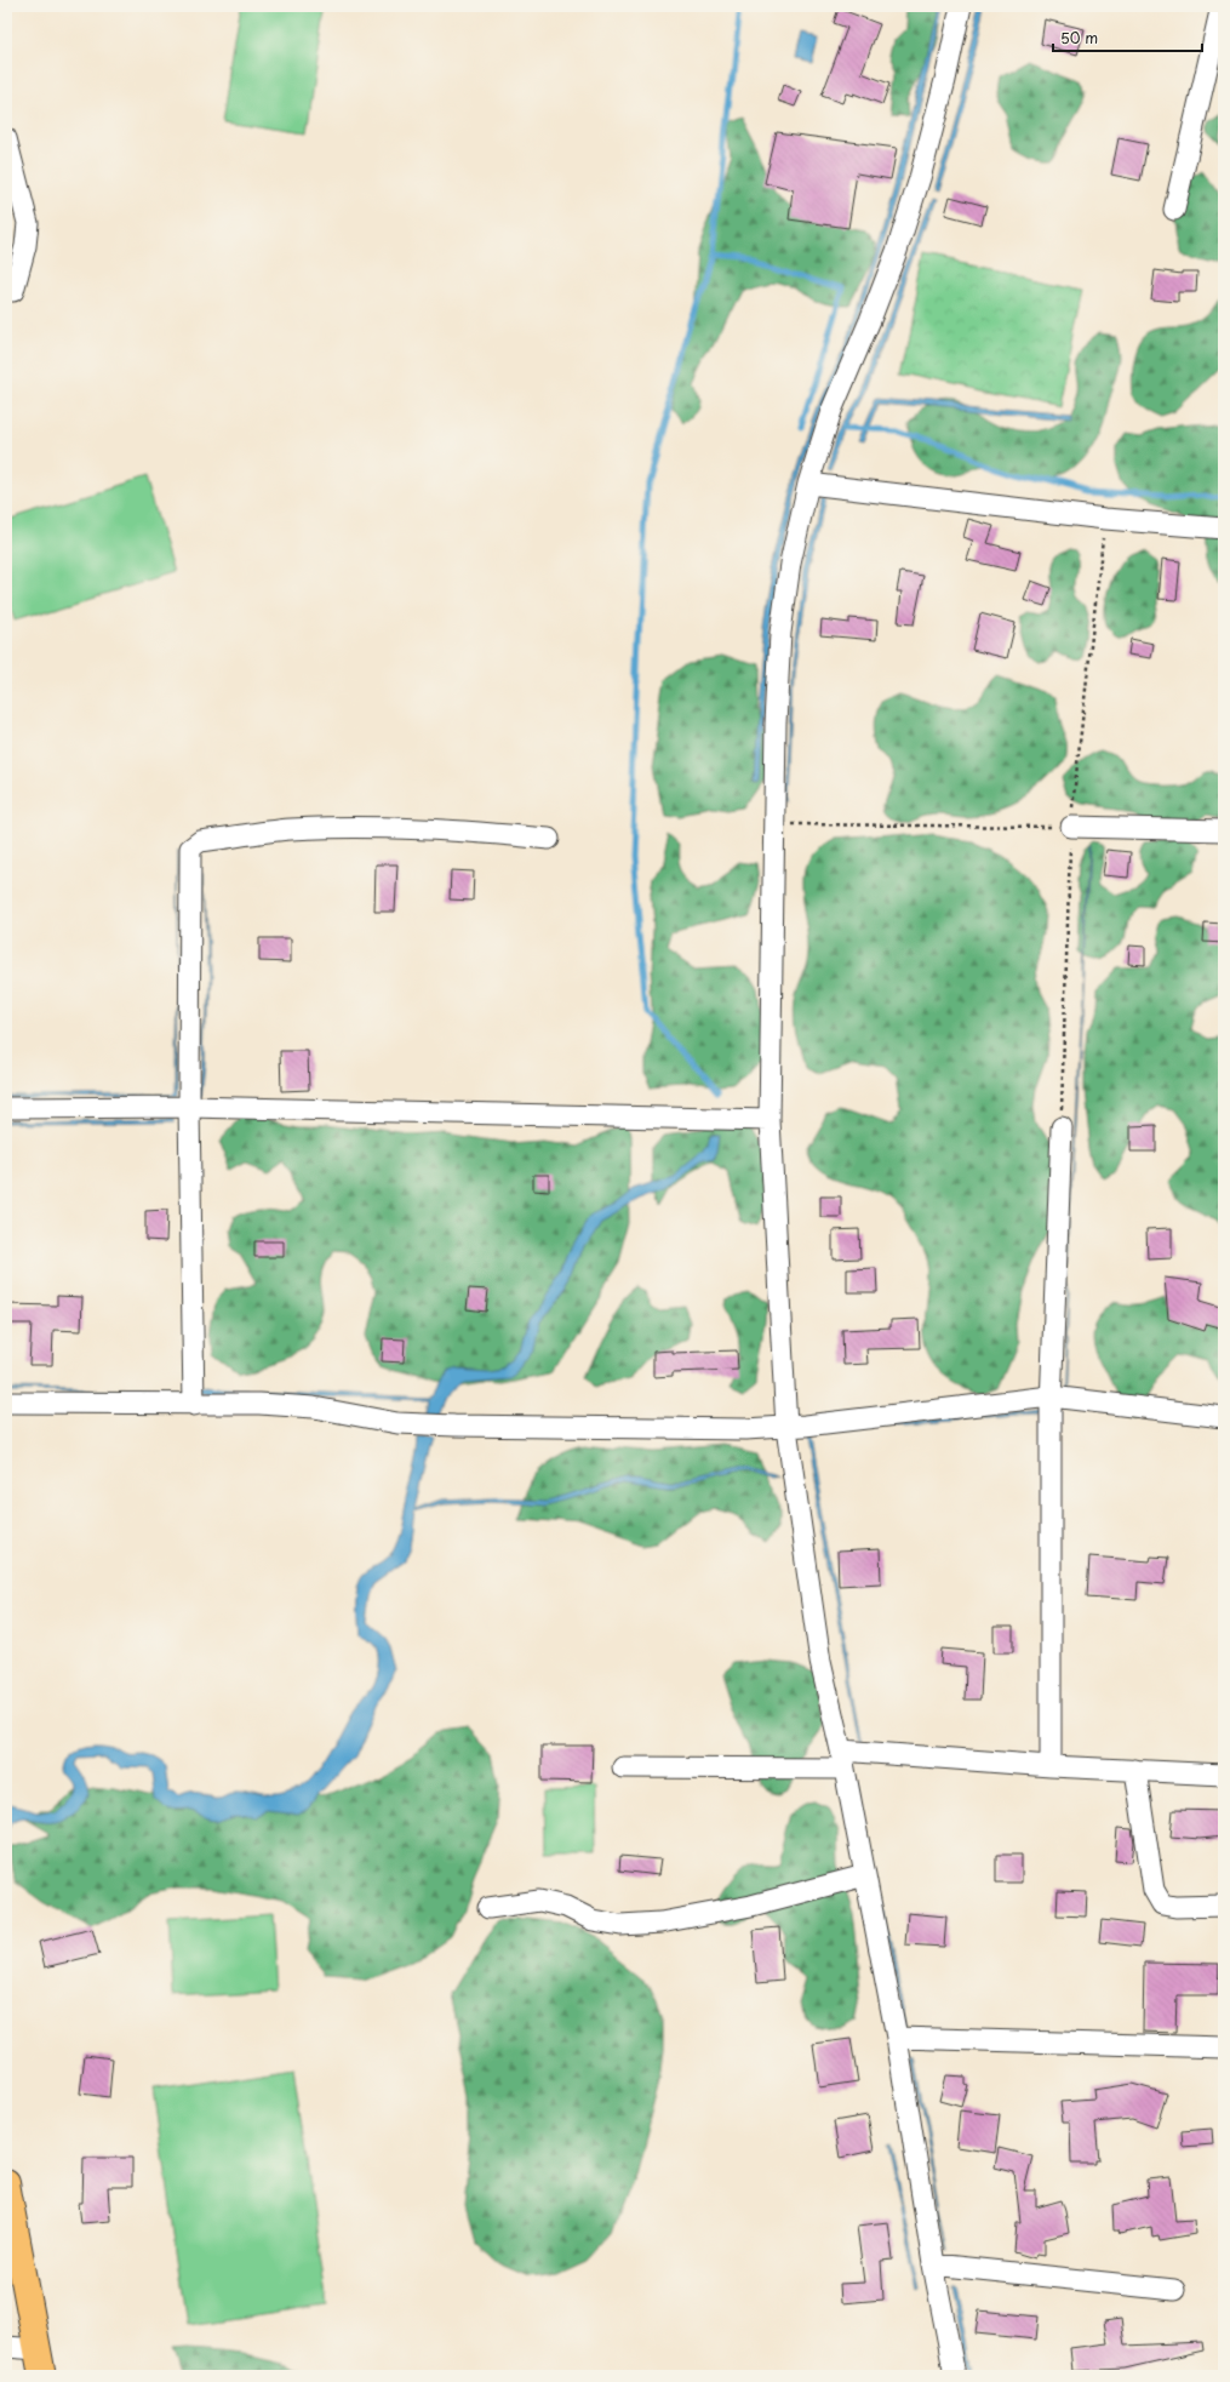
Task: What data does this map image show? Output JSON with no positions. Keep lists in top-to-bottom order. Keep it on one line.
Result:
{"scale_bar":"50 m"}
